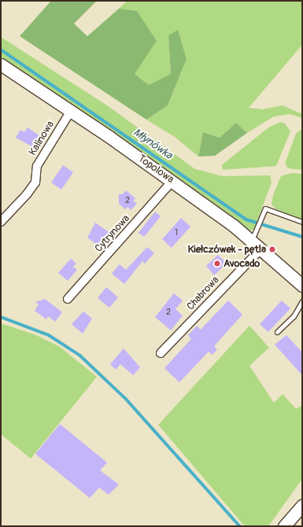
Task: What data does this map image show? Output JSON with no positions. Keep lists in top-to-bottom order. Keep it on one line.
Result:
{"streets":{"street":["Kalinowa","Topolowa","Cytrynowa","Chabrowa"]},"crossings":[["Kalinowa","Topolowa"],["Topolowa","Cytrynowa"],["Topolowa","Chabrowa"]],"water":["Młynówka"],"places":["Kiełczówek - pętla","Avocado"],"house_numbers":["2","1","2"]}
